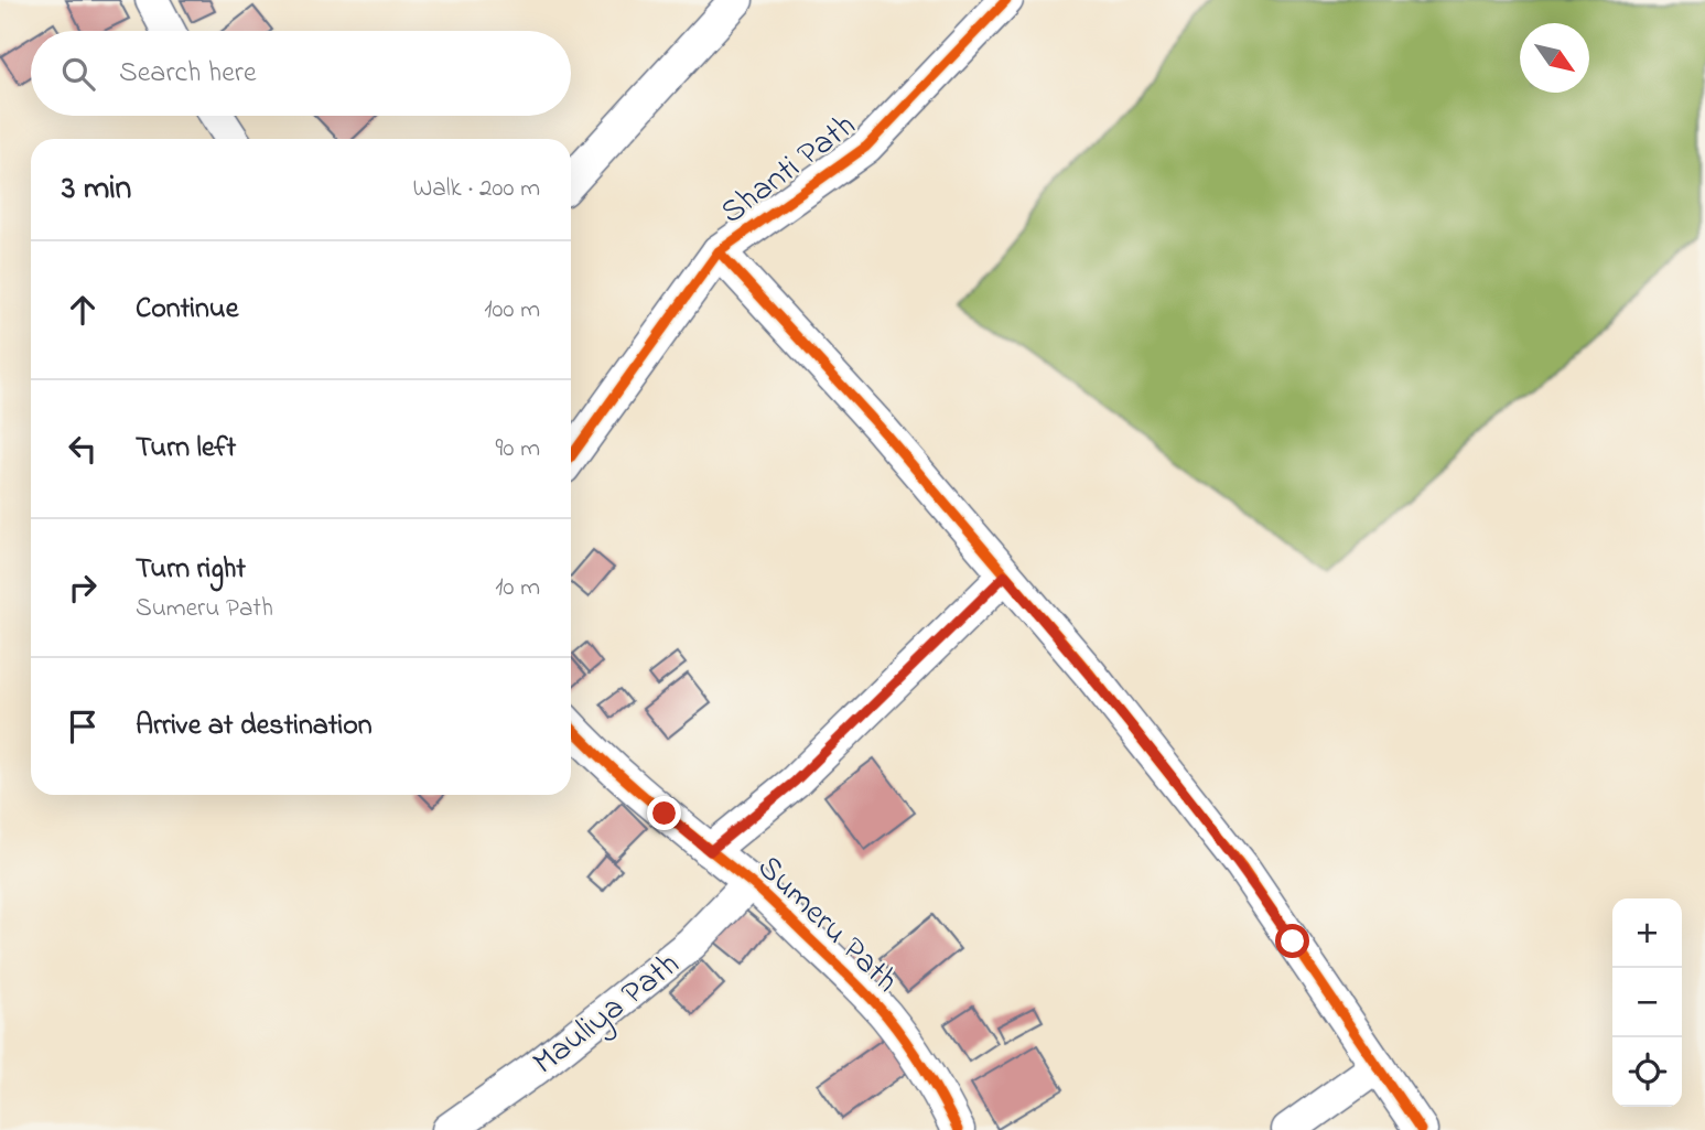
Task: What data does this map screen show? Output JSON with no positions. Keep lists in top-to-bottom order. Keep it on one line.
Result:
{"streets":{"street":["Shanti Path","Sumeru Path","Mauliya Path"]},"crossings":[["Sumeru Path","Mauliya Path"]],"north":"bottom right","page":{"search":"Search here","heading":["3 min","Walk · 200 m"],"list":[["Continue","100 m"],["Turn left","90 m"],["Turn right","Sumeru Path","10 m"],"Arrive at destination"],"map_buttons":["+","−"]}}
